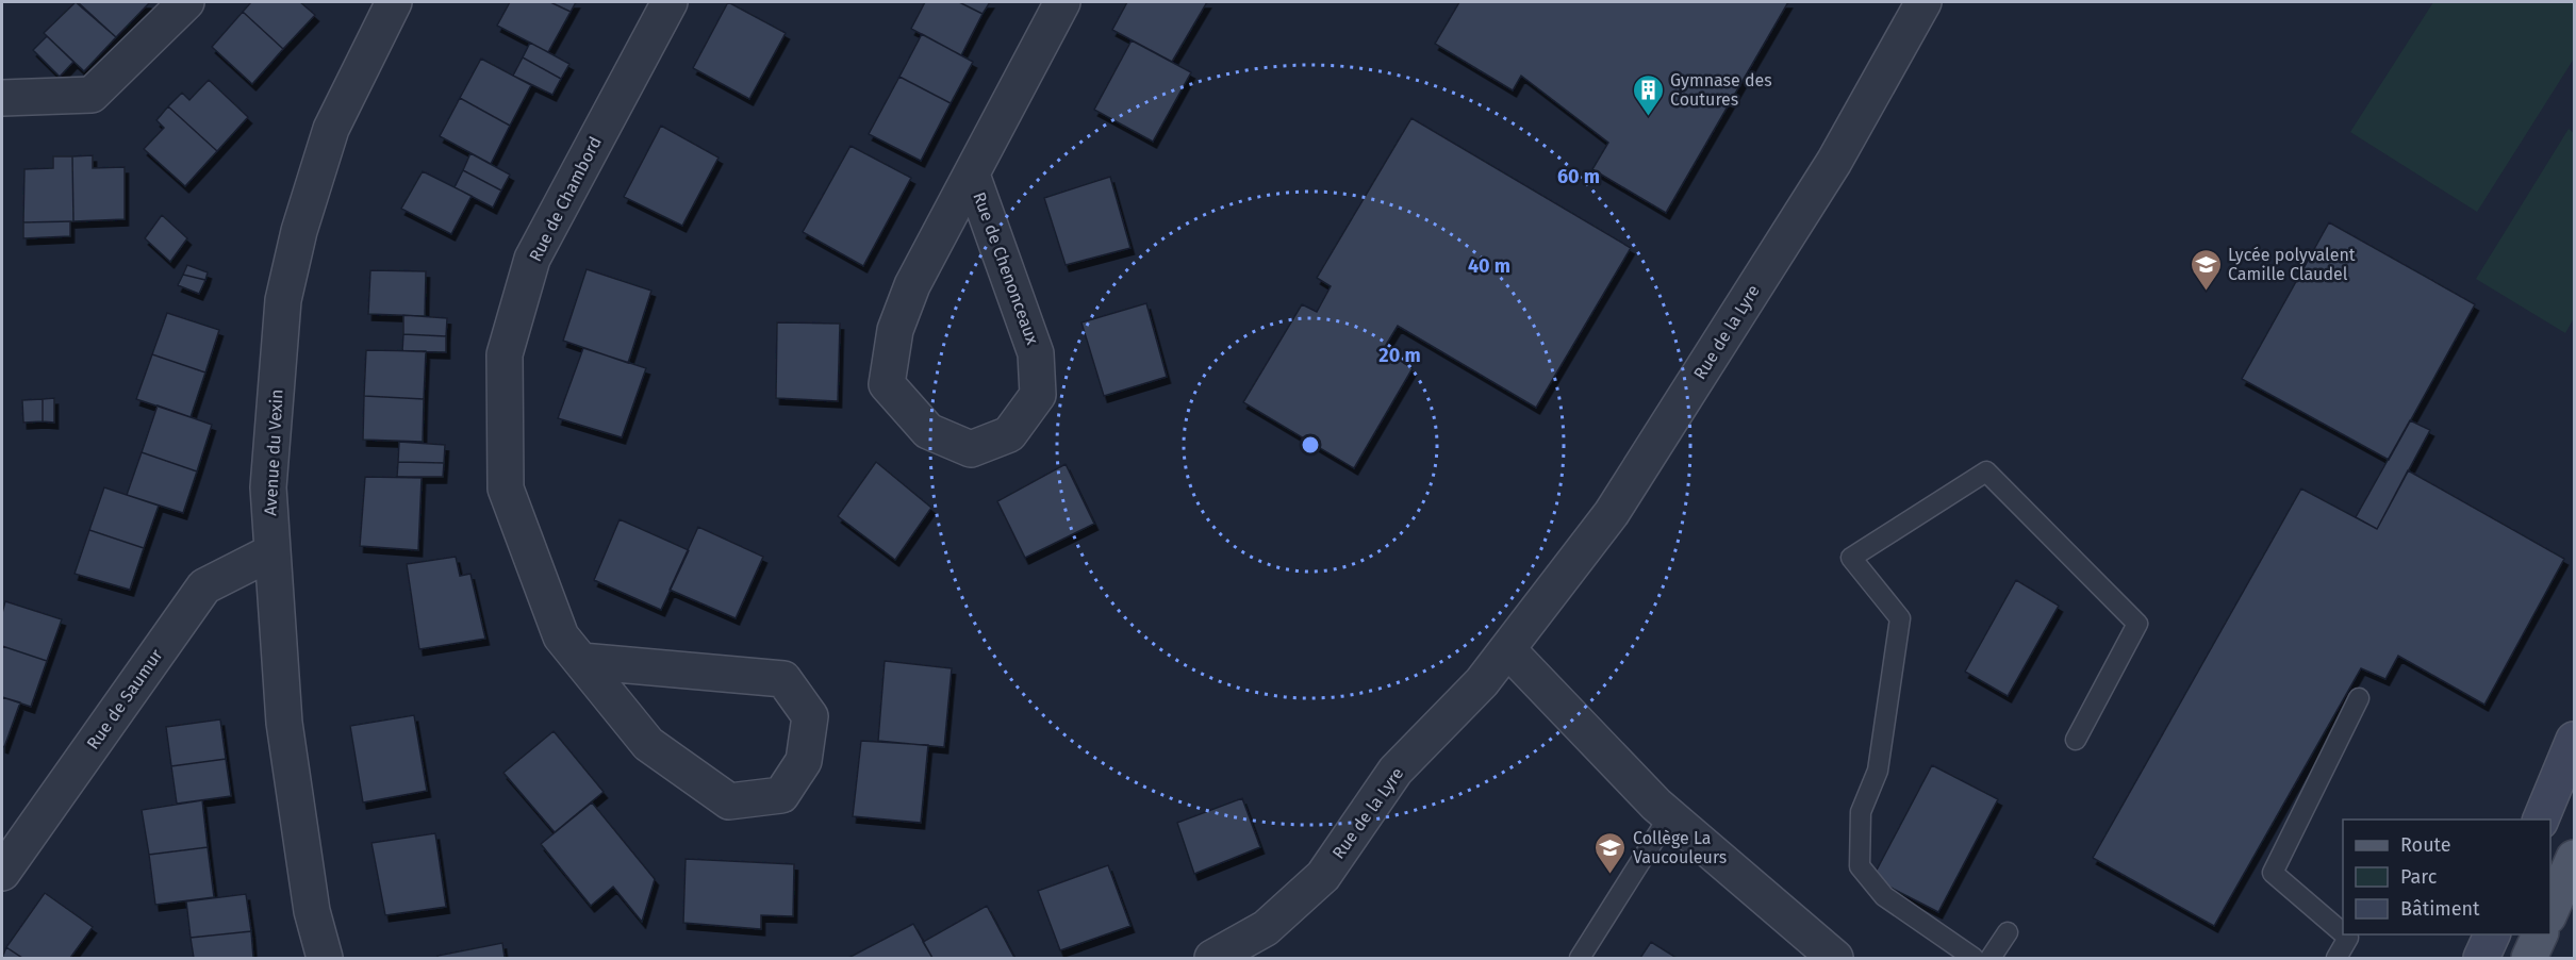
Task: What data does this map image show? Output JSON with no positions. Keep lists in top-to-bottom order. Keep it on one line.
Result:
{"streets":{"street":["Rue de Chambord","Rue de Chenonceaux","Rue de la Lyre","Avenue du Vexin","Rue de Saumur"]},"crossings":[["Avenue du Vexin","Rue de Saumur"]],"places":{"building":["Gymnase des Coutures"],"school or university":["Lycée polyvalent Camille Claudel","Collège La Vaucouleurs"]},"legend":["Route","Parc","Bâtiment"],"rings":["60 m","40 m","20 m"]}
